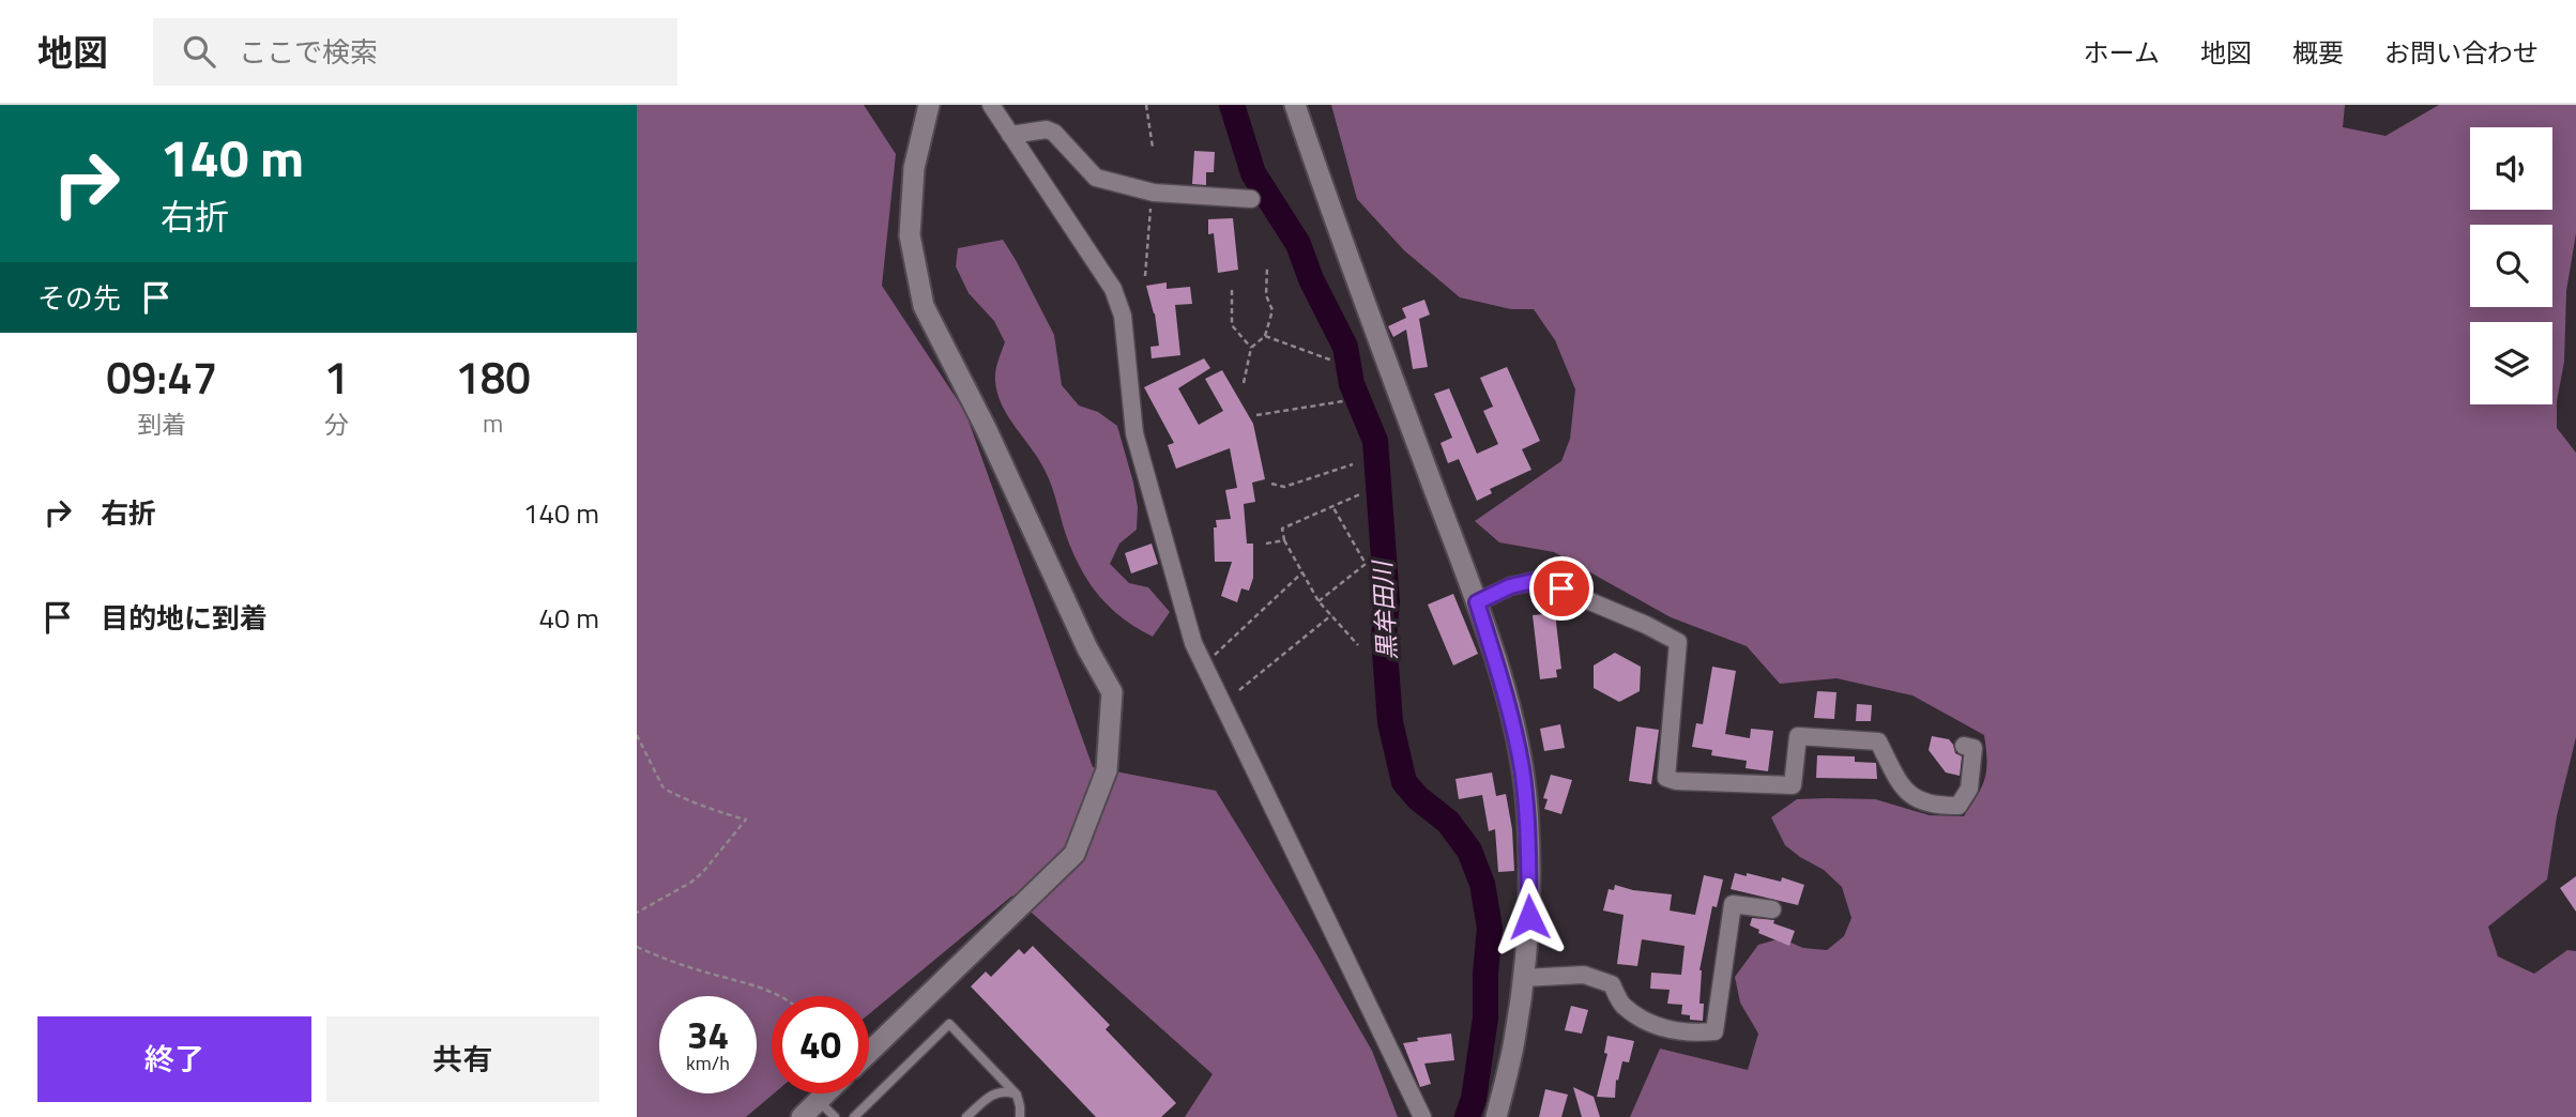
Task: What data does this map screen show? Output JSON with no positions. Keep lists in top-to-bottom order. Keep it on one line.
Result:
{"water":["黒牟田川"],"page":{"header":"地図","search":"ここで検索","nav":["ホーム","地図","概要","お問い合わせ"],"turn":["140 m","右折"],"then":"その先","eta":["09:47","到着","1","分","180","m"],"list":[{"name":"右折","value":"140 m"},{"name":"目的地に到着","value":"40 m"}],"speed":"34 km/h","limit":"40","buttons":["終了","共有"]}}
